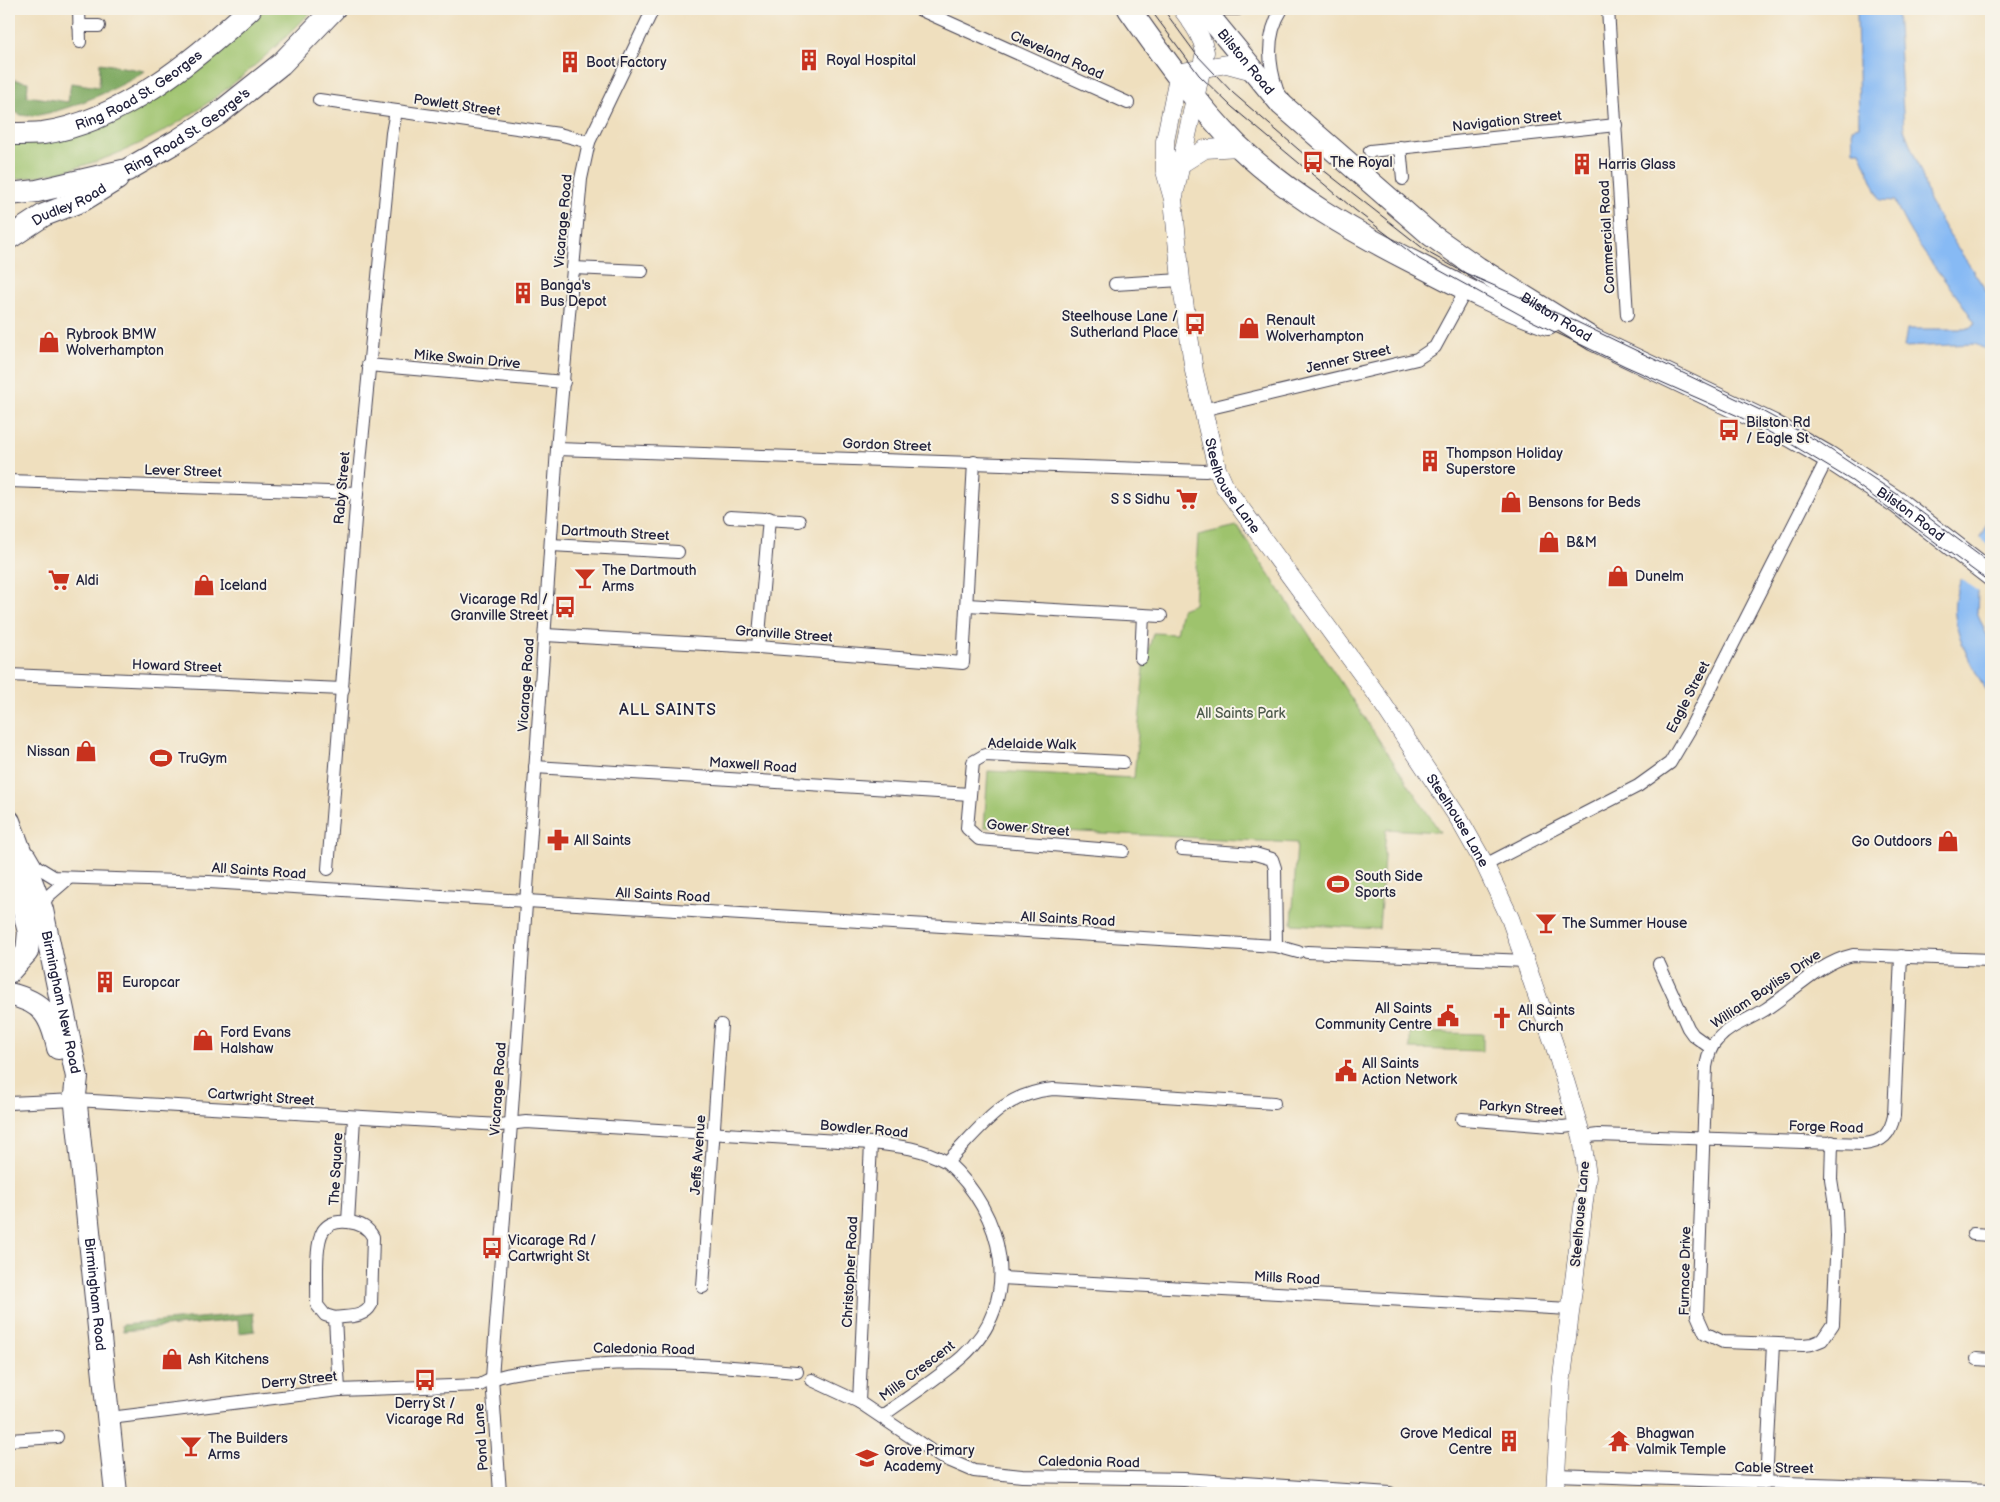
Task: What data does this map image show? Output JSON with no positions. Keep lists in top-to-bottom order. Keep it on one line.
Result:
{"streets":{"highway":["Bilston Road","Ring Road St. Georges","Ring Road St. George's","Dudley Road","Birmingham New Road","Birmingham Road"],"street":["Cleveland Road","Powlett Street","Navigation Street","Vicarage Road","Commercial Road","Mike Swain Drive","Jenner Street","Gordon Street","Lever Street","Steelhouse Lane","Raby Street","Dartmouth Street","Granville Street","Howard Street","Eagle Street","Adelaide Walk","Maxwell Road","Gower Street","All Saints Road","William Bayliss Drive","Cartwright Street","Parkyn Street","Forge Road","Bowdler Road","Jeffs Avenue","The Square","Furnace Drive","Christopher Road","Mills Road","Caledonia Road","Mills Crescent","Derry Street","Pond Lane","Cable Street"]},"crossings":[["Bilston Road","Jenner Street"],["Bilston Road","Steelhouse Lane"],["Bilston Road","Eagle Street"],["Powlett Street","Vicarage Road"],["Powlett Street","Raby Street"],["Navigation Street","Commercial Road"],["Ring Road St. George's","Dudley Road"],["Vicarage Road","Mike Swain Drive"],["Vicarage Road","Gordon Street"],["Vicarage Road","Dartmouth Street"],["Vicarage Road","Granville Street"],["Vicarage Road","Maxwell Road"],["Vicarage Road","All Saints Road"],["Vicarage Road","Cartwright Street"],["Vicarage Road","Bowdler Road"],["Vicarage Road","Caledonia Road"],["Vicarage Road","Derry Street"],["Vicarage Road","Pond Lane"],["Mike Swain Drive","Raby Street"],["Jenner Street","Steelhouse Lane"],["Gordon Street","Steelhouse Lane"],["Gordon Street","Granville Street"],["Lever Street","Raby Street"],["Steelhouse Lane","Eagle Street"],["Steelhouse Lane","All Saints Road"],["Steelhouse Lane","Parkyn Street"],["Steelhouse Lane","Forge Road"],["Steelhouse Lane","Mills Road"],["Steelhouse Lane","Cable Street"],["Raby Street","Howard Street"],["Adelaide Walk","Maxwell Road"],["Adelaide Walk","Gower Street"],["Maxwell Road","Gower Street"],["William Bayliss Drive","Forge Road"],["William Bayliss Drive","Furnace Drive"],["Birmingham New Road","Cartwright Street"],["Birmingham New Road","Birmingham Road"],["Cartwright Street","Bowdler Road"],["Cartwright Street","The Square"],["Cartwright Street","Birmingham Road"],["Parkyn Street","Forge Road"],["Forge Road","Furnace Drive"],["Bowdler Road","Jeffs Avenue"],["Bowdler Road","Christopher Road"],["Bowdler Road","Mills Crescent"],["Christopher Road","Caledonia Road"],["Mills Road","Mills Crescent"],["Birmingham Road","Derry Street"],["Caledonia Road","Mills Crescent"],["Caledonia Road","Derry Street"],["Caledonia Road","Pond Lane"],["Derry Street","Pond Lane"]],"districts":["ALL SAINTS"],"parks":["All Saints Park"],"places":{"building":["Royal Hospital","Boot Factory","Harris Glass","Banga's Bus Depot","Thompson Holiday Superstore","Europcar","Grove Medical Centre"],"bus stop":["The Royal","Steelhouse Lane / Sutherland Place","Bilston Rd / Eagle St","Vicarage Rd / Granville Street","Vicarage Rd / Cartwright St","Derry St / Vicarage Rd"],"shop":["Renault Wolverhampton","Rybrook BMW Wolverhampton","Bensons for Beds","B&M","Dunelm","Iceland","Nissan","Go Outdoors","Ford Evans Halshaw","Ash Kitchens"],"supermarket":["S S Sidhu","Aldi"],"bar":["The Dartmouth Arms","The Summer House","The Builders Arms"],"sports":["TruGym","South Side Sports"],"pharmacy":["All Saints"],"public building":["All Saints Community Centre","All Saints Action Network"],"church":["All Saints Church"],"temple":["Bhagwan Valmik Temple"],"school or university":["Grove Primary Academy"]}}
